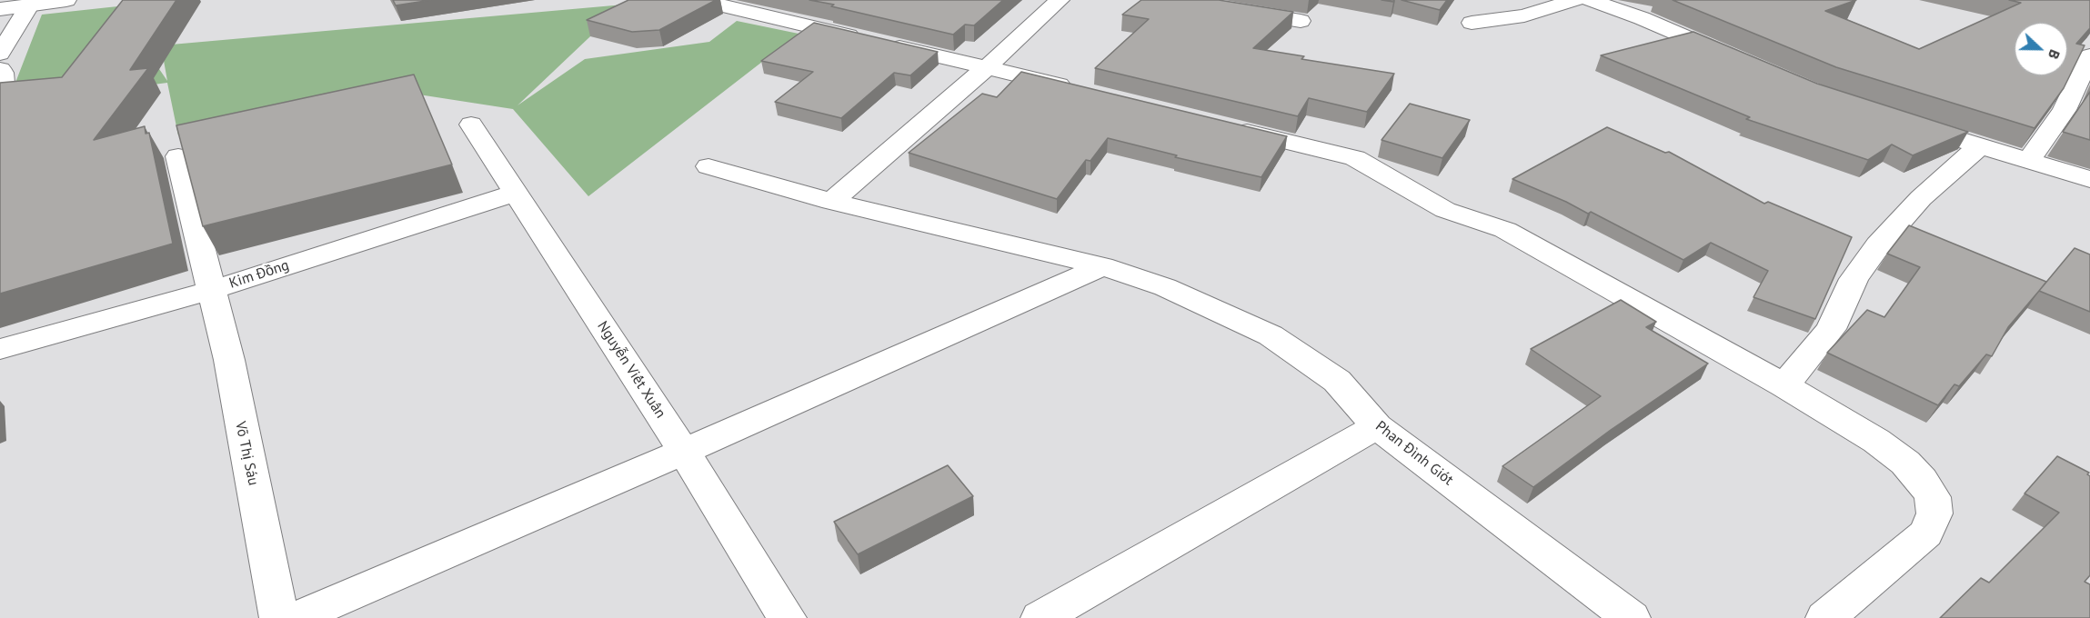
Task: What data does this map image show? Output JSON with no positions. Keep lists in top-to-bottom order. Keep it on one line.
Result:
{"streets":{"main road":["Kim Đồng","Nguyễn Viết Xuân","Võ Thị Sáu","Phan Đình Giót"]},"crossings":[["Kim Đồng","Nguyễn Viết Xuân"],["Kim Đồng","Võ Thị Sáu"]],"north":"right"}
